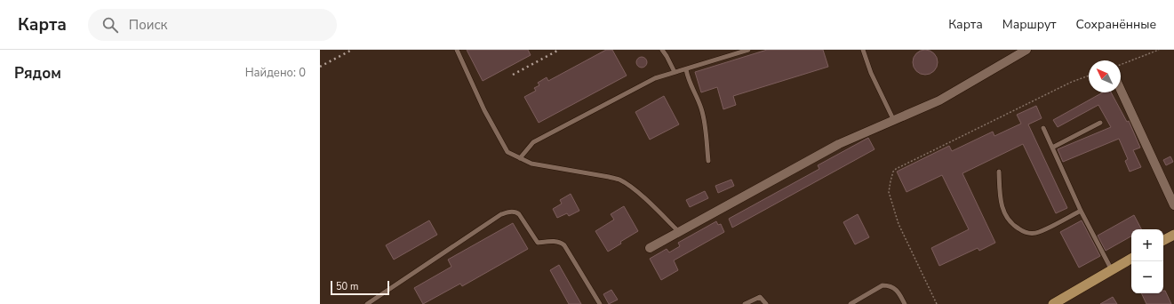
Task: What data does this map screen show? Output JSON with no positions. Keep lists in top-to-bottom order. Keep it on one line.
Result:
{"scale_bar":"50 m","north":"top left","page":{"header":"Карта","search":"Поиск","nav":["Карта","Маршрут","Сохранённые"],"heading":["Рядом","Найдено: 0"],"map_buttons":["+","−"],"scale":"50 m"}}
